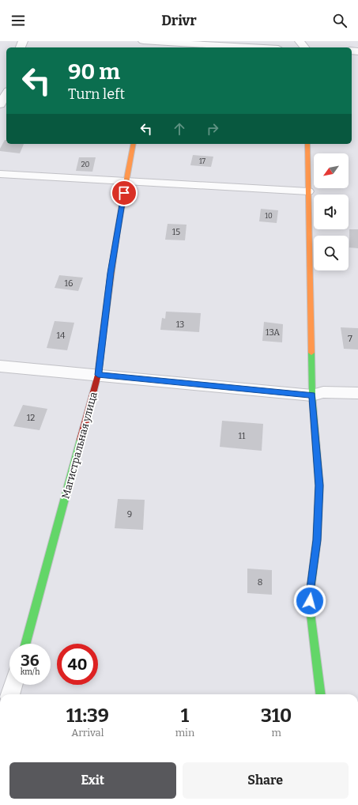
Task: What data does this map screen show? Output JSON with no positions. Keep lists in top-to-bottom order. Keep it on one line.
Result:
{"streets":{"street":["Магистральная улица"]},"house_numbers":["17","20","10","15","16","13","13А","14","7","12","11","9","8"],"north":"bottom left","page":{"header":"Drivr","turn":["90 m","Turn left"],"speed":"36 km/h","limit":"40","eta":["11:39","Arrival","1","min","310","m"],"buttons":["Exit","Share"]}}
